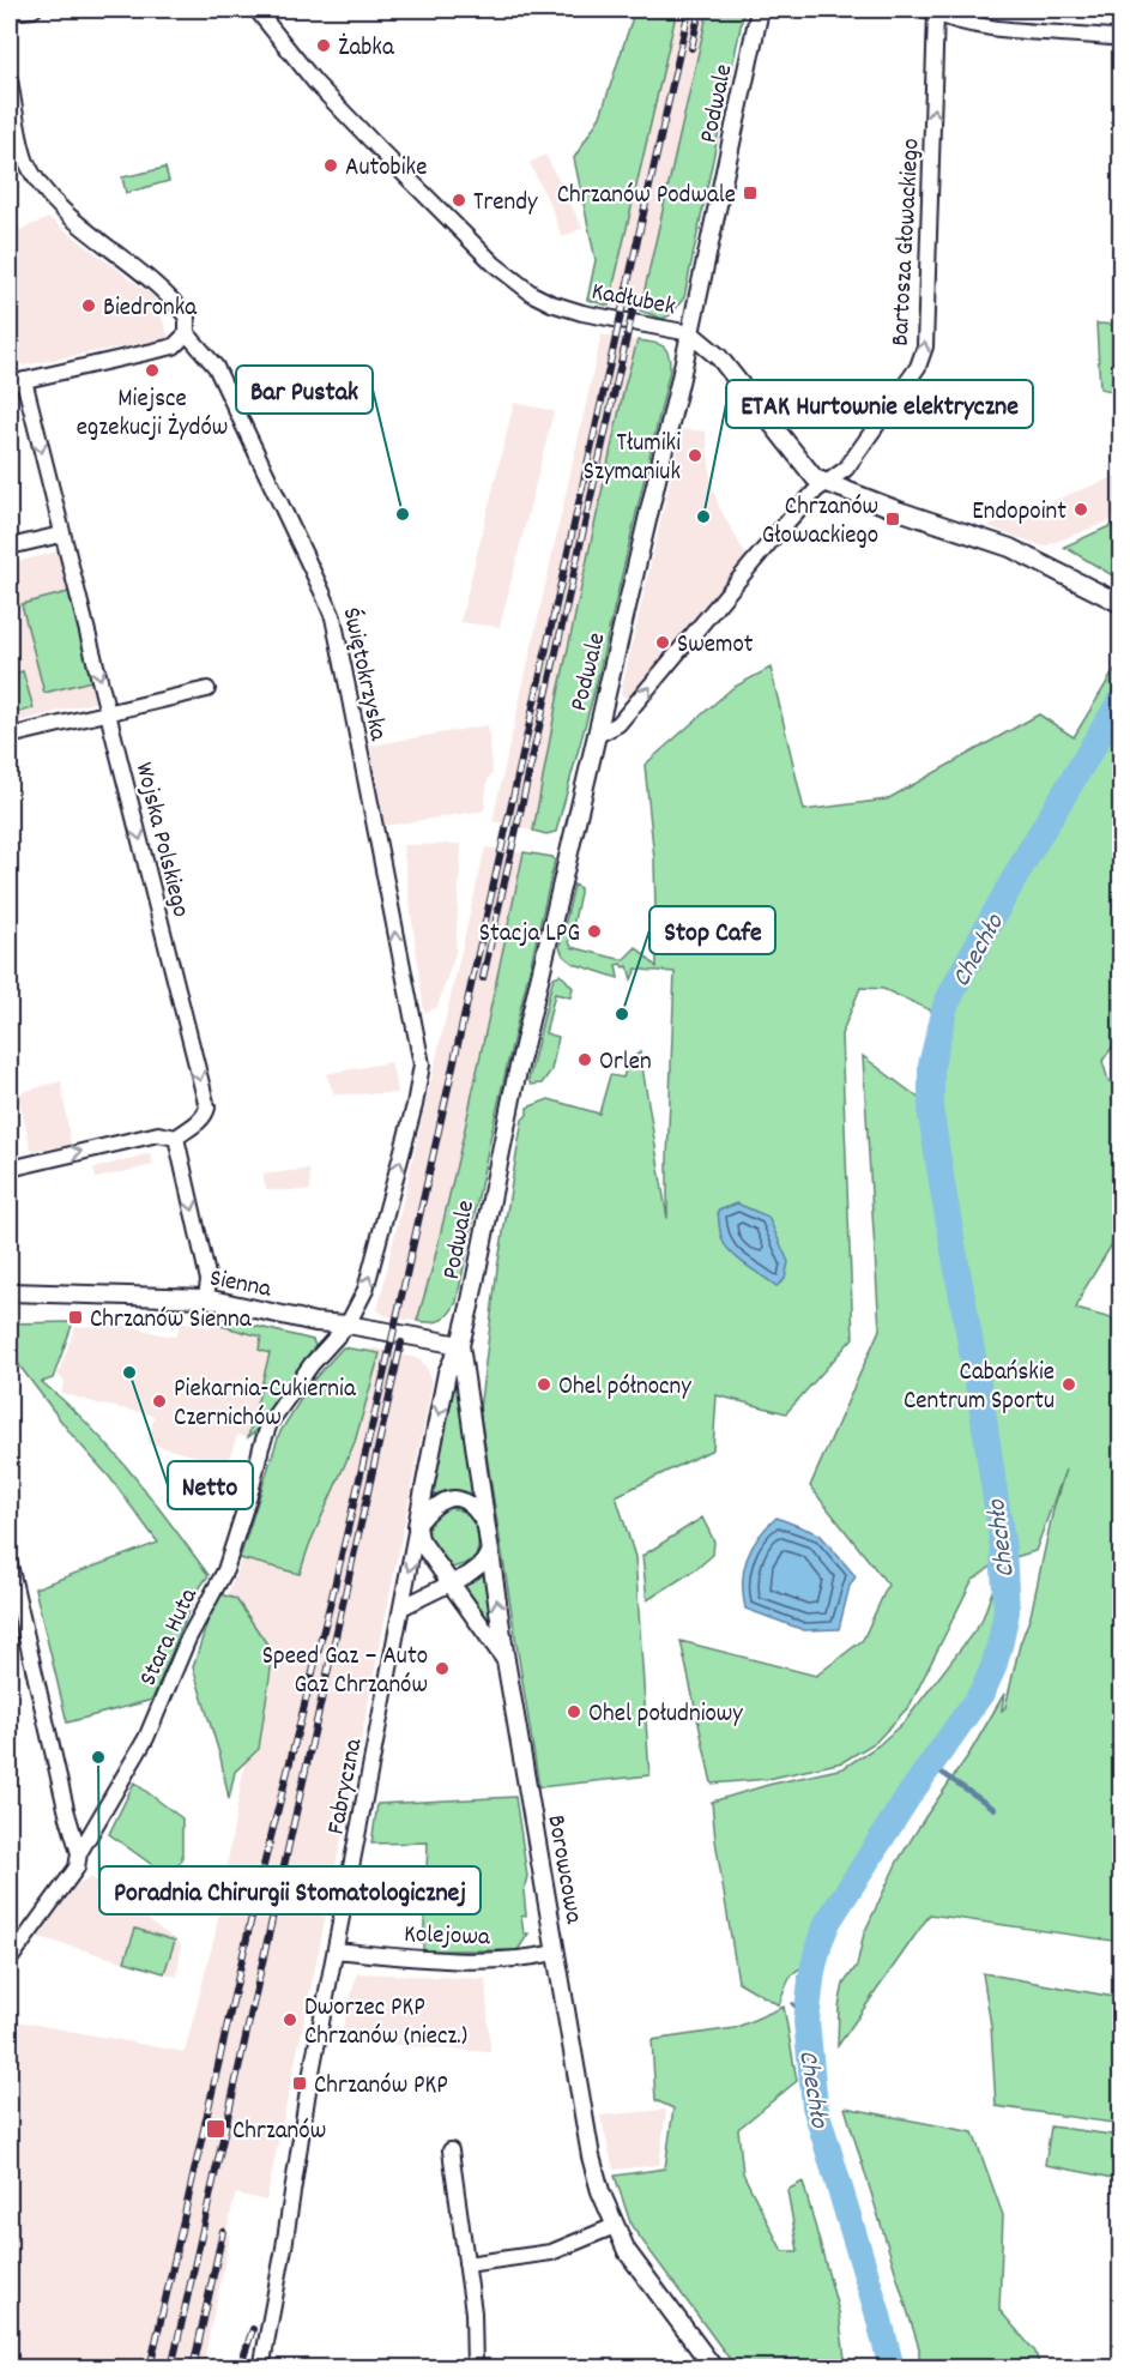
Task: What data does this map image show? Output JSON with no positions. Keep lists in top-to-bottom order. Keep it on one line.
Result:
{"streets":{"street":["Podwale","Bartosza Głowackiego","Kadłubek","Świętokrzyska","Wojska Polskiego","Sienna","Stara Huta","Fabryczna","Borowcowa","Kolejowa"]},"crossings":[["Podwale","Bartosza Głowackiego"],["Podwale","Kadłubek"],["Podwale","Sienna"],["Podwale","Fabryczna"],["Podwale","Borowcowa"],["Bartosza Głowackiego","Kadłubek"],["Świętokrzyska","Sienna"],["Świętokrzyska","Stara Huta"],["Sienna","Stara Huta"],["Sienna","Fabryczna"],["Sienna","Borowcowa"],["Fabryczna","Borowcowa"],["Fabryczna","Kolejowa"],["Borowcowa","Kolejowa"]],"one_way":["Bartosza Głowackiego","Świętokrzyska","Wojska Polskiego"],"water":["Chechło"],"places":{"other":["Żabka","Autobike","Trendy","Biedronka","Miejsce egzekucji Żydów","Tłumiki Szymaniuk","Endopoint","Bar Pustak","ETAK Hurtownie elektryczne","Swemot","Stacja LPG","Stop Cafe","Orlen","Netto","Ohel północny","Cabańskie Centrum Sportu","Piekarnia-Cukiernia Czernichów","Speed Gaz – Auto Gaz Chrzanów","Ohel południowy","Poradnia Chirurgii Stomatologicznej","Dworzec PKP Chrzanów (niecz.)"],"transit":["Chrzanów Podwale","Chrzanów Głowackiego","Chrzanów Sienna","Chrzanów PKP","Chrzanów"]}}
